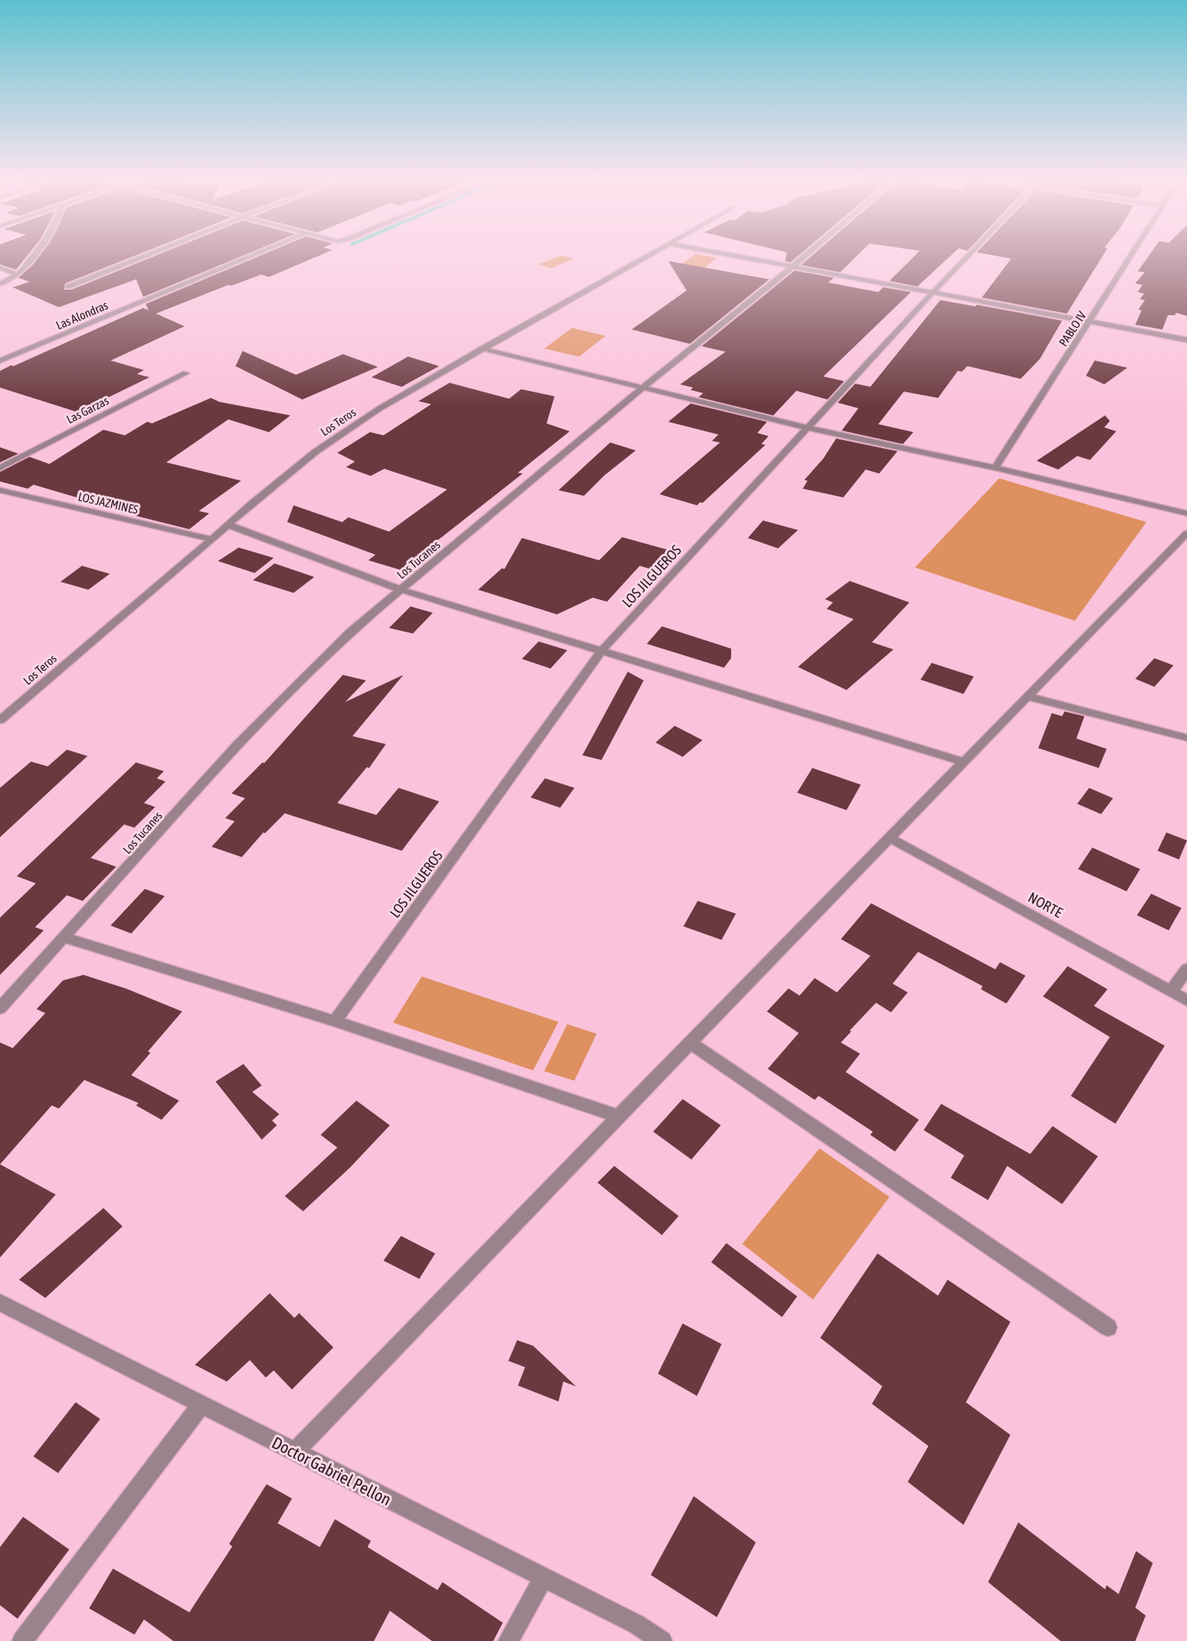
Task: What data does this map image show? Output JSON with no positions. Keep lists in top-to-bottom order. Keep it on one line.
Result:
{"streets":{"street":["Las Alondras","PABLO IV","Las Garzas","Los Teros","LOS JAZMINES","Los Tucanes","LOS JILGUEROS","NORTE","Doctor Gabriel Pellon"]},"crossings":[["Los Teros","LOS JAZMINES"]]}
